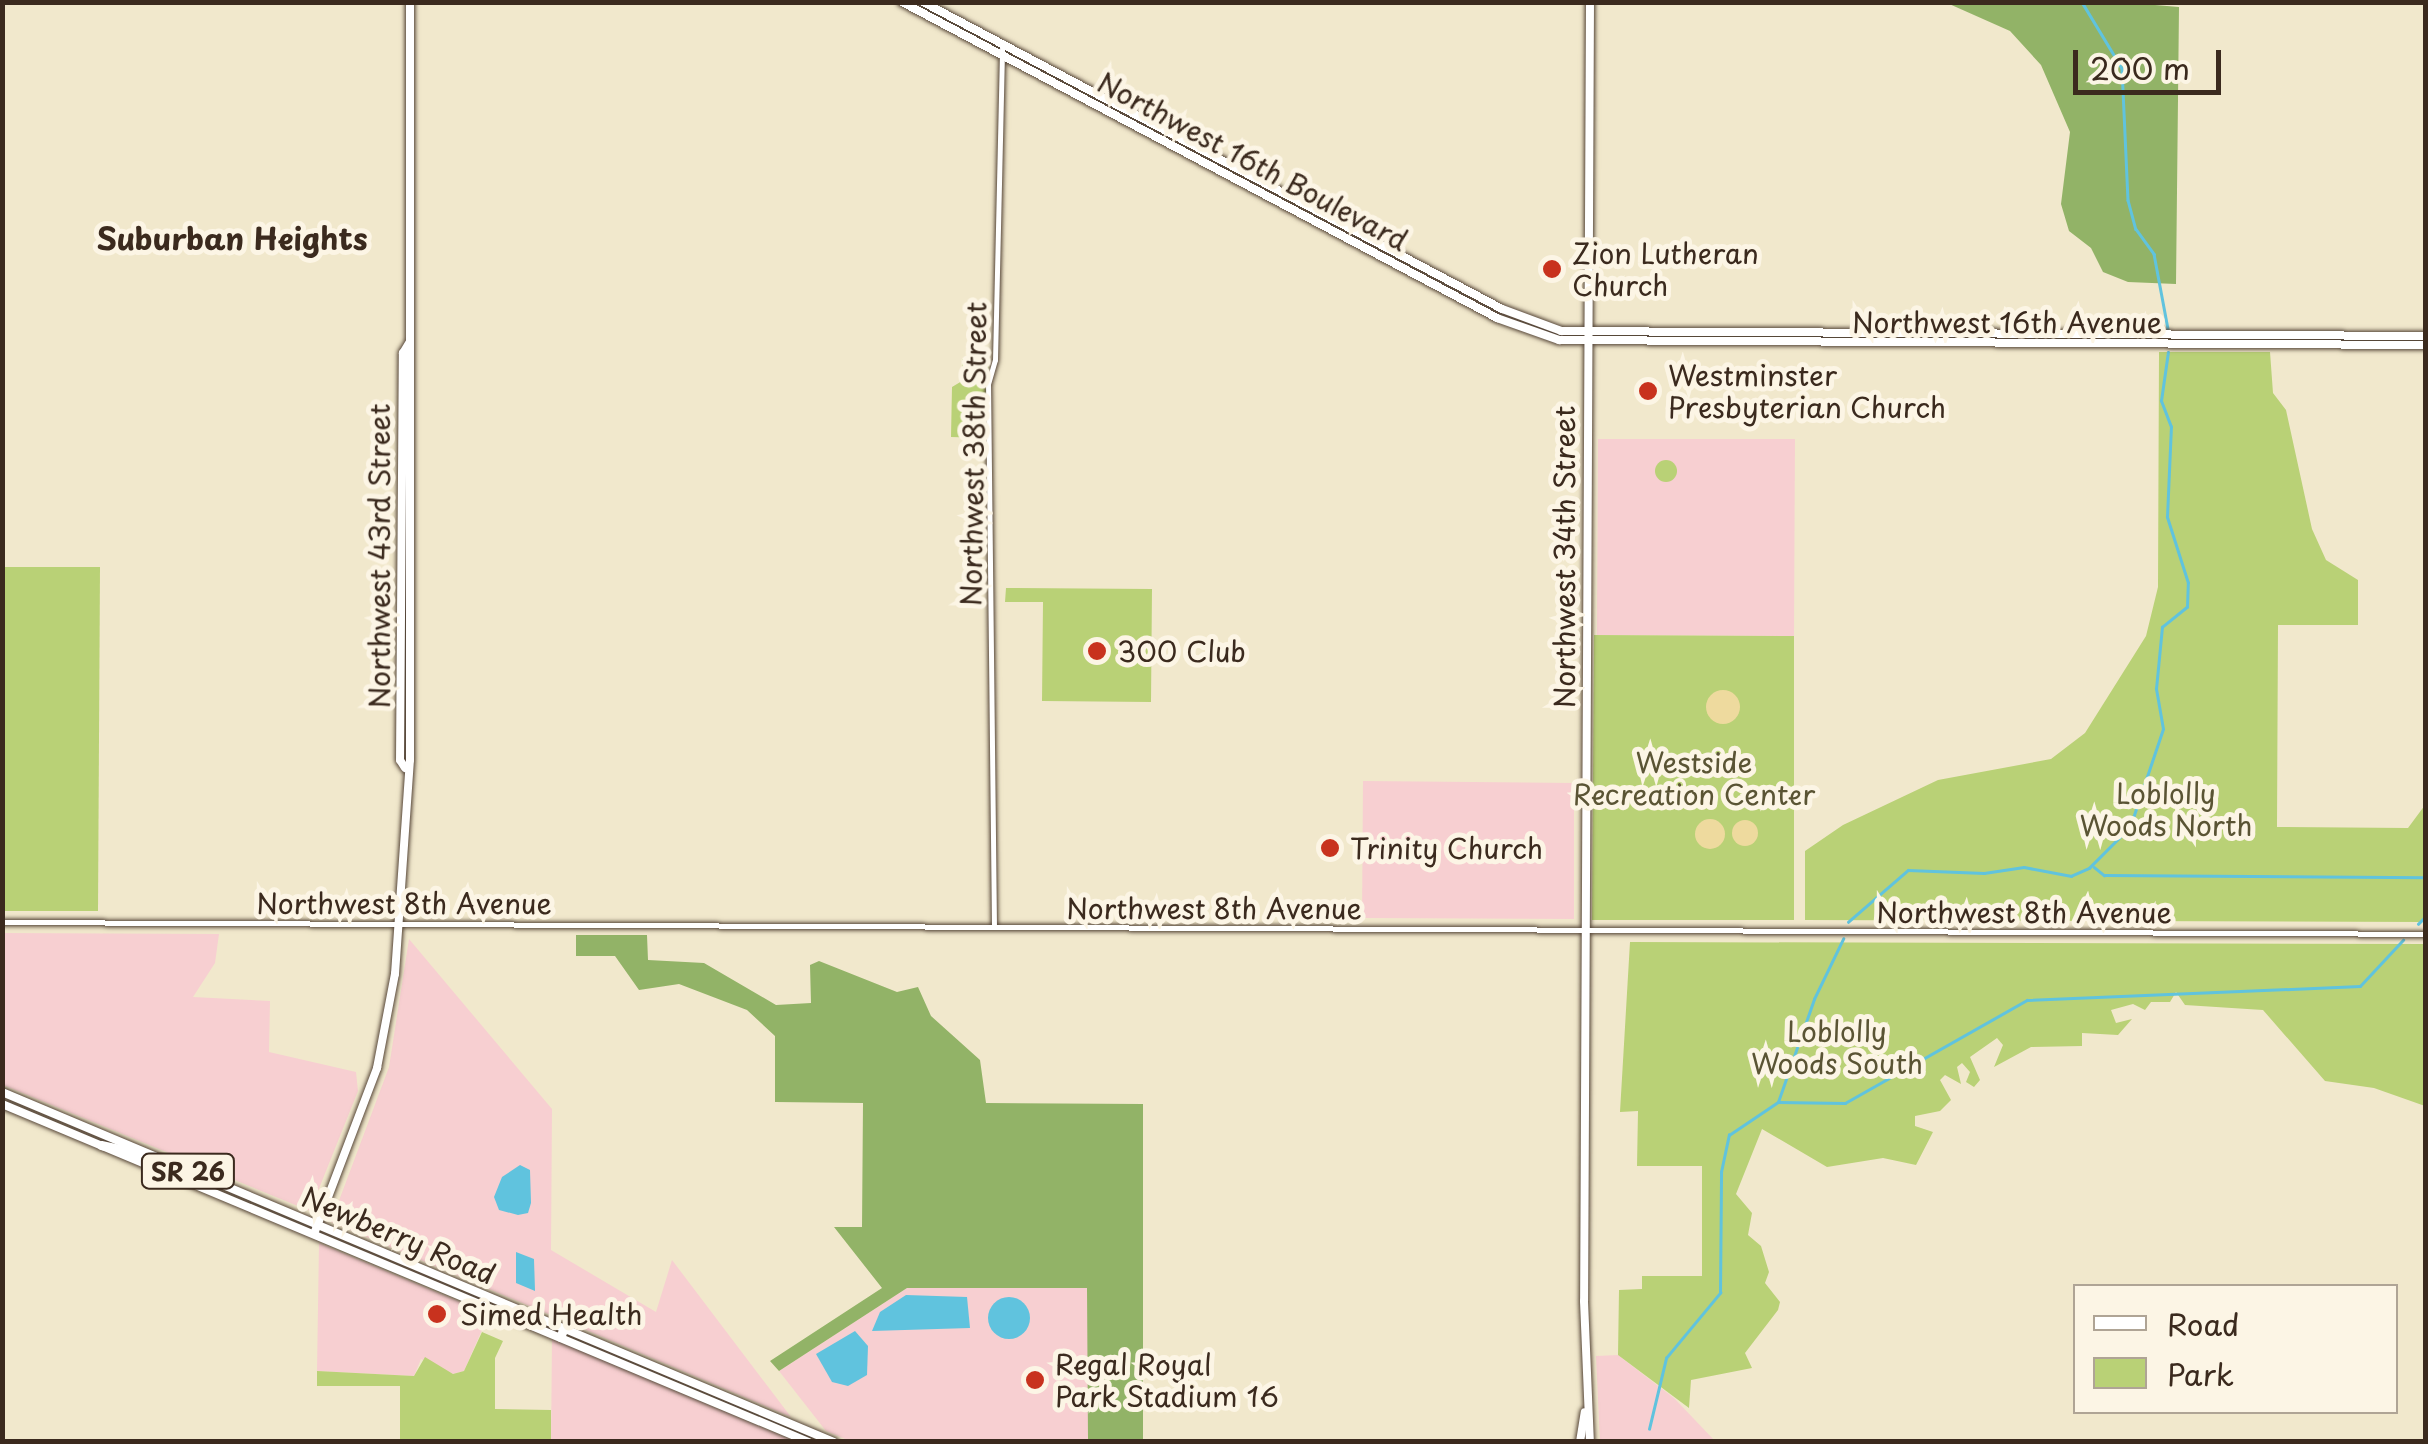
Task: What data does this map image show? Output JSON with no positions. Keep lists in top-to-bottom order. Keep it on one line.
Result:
{"streets":{"main road":["Northwest 16th Boulevard","Northwest 16th Avenue","Northwest 43rd Street","Northwest 34th Street","SR 26","Newberry Road"],"street":["Northwest 38th Street","Northwest 8th Avenue"]},"crossings":[["Northwest 16th Boulevard","Northwest 16th Avenue"],["Northwest 16th Boulevard","Northwest 38th Street"],["Northwest 16th Boulevard","Northwest 34th Street"],["Northwest 16th Avenue","Northwest 34th Street"],["Northwest 38th Street","Northwest 8th Avenue"],["Northwest 43rd Street","Northwest 8th Avenue"],["Northwest 43rd Street","Newberry Road"],["Northwest 34th Street","Northwest 8th Avenue"]],"districts":["Suburban Heights"],"parks":["Westside Recreation Center","Loblolly Woods North","Loblolly Woods South"],"places":["Zion Lutheran Church","Westminster Presbyterian Church","300 Club","Trinity Church","Simed Health","Regal Royal Park Stadium 16"],"legend":["Road","Park"],"scale_bar":"200 m"}
